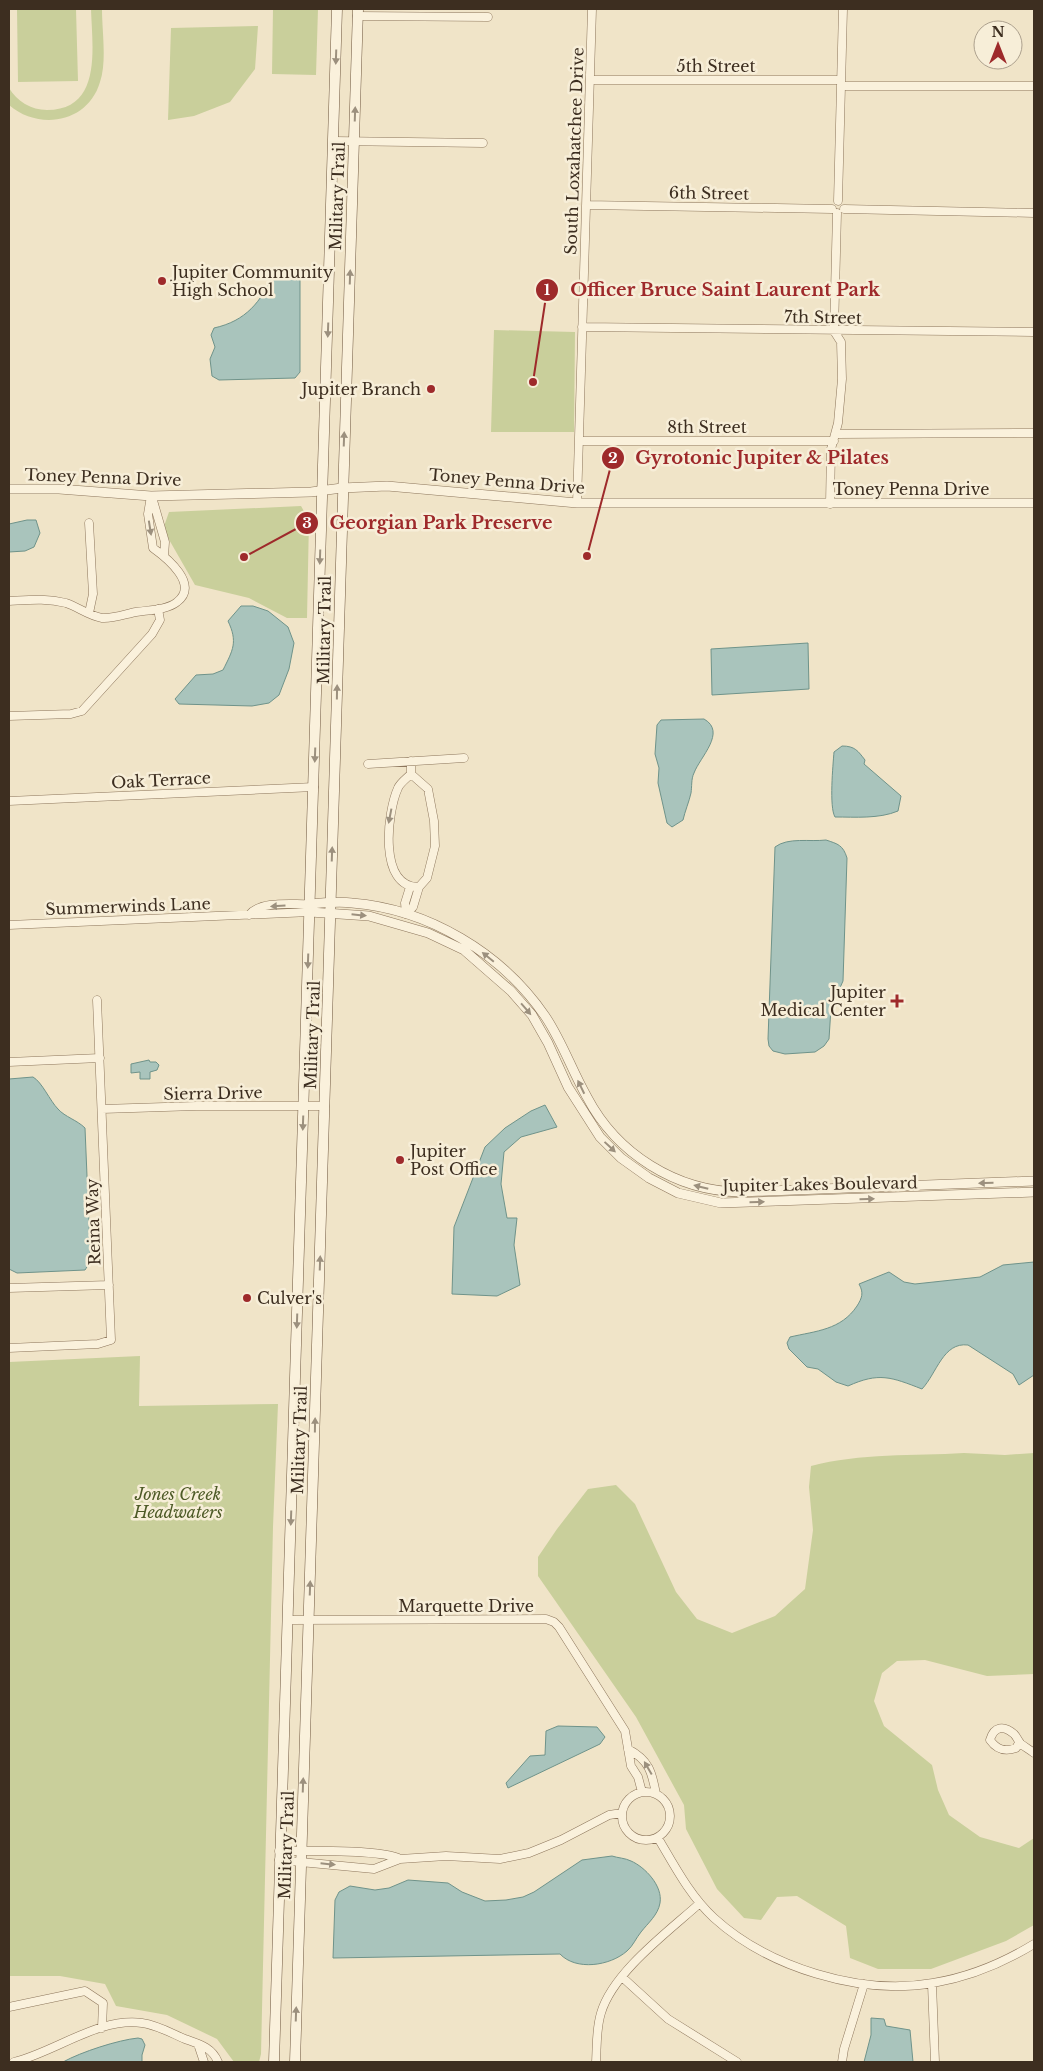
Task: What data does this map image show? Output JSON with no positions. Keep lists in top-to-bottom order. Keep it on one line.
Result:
{"streets":{"main road":["Military Trail"],"street":["5th Street","South Loxahatchee Drive","6th Street","7th Street","8th Street","Toney Penna Drive","Oak Terrace","Summerwinds Lane","Sierra Drive","Jupiter Lakes Boulevard","Reina Way","Marquette Drive"]},"crossings":[["5th Street","South Loxahatchee Drive"],["South Loxahatchee Drive","6th Street"],["South Loxahatchee Drive","7th Street"],["South Loxahatchee Drive","8th Street"],["South Loxahatchee Drive","Toney Penna Drive"],["Military Trail","Toney Penna Drive"],["Military Trail","Oak Terrace"],["Military Trail","Summerwinds Lane"],["Military Trail","Sierra Drive"],["Military Trail","Jupiter Lakes Boulevard"],["Military Trail","Marquette Drive"],["Summerwinds Lane","Jupiter Lakes Boulevard"],["Sierra Drive","Reina Way"]],"parks":["Jones Creek Headwaters"],"places":{"other":["Jupiter Community High School","Officer Bruce Saint Laurent Park","Jupiter Branch","Gyrotonic Jupiter & Pilates","Georgian Park Preserve","Jupiter Post Office","Culver's"],"health":["Jupiter Medical Center"]},"north":"top"}
